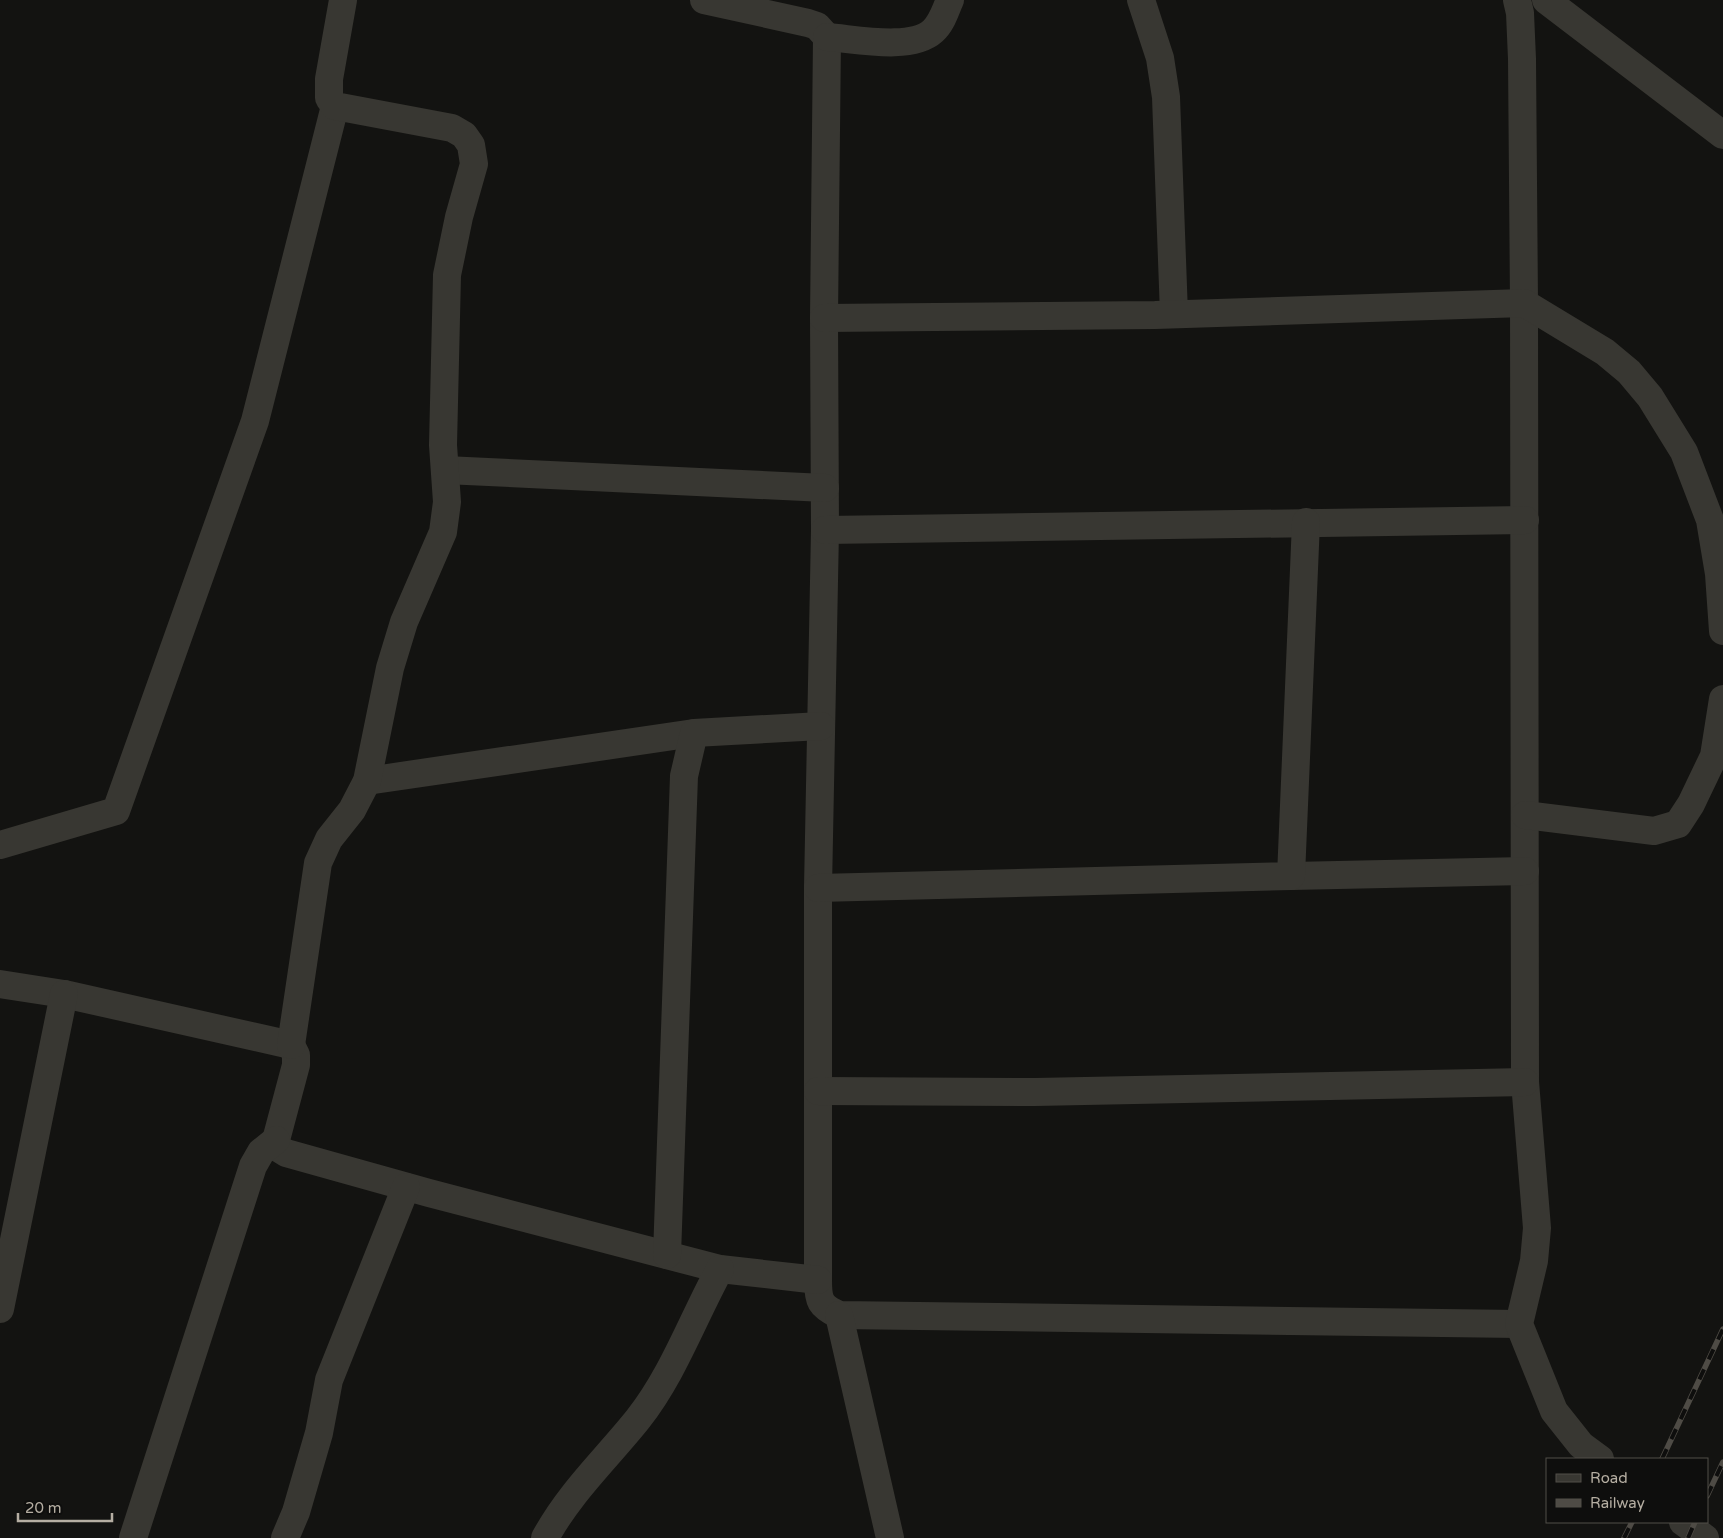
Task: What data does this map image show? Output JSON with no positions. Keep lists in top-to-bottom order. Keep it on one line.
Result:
{"legend":["Road","Railway"],"scale_bar":"20 m"}
